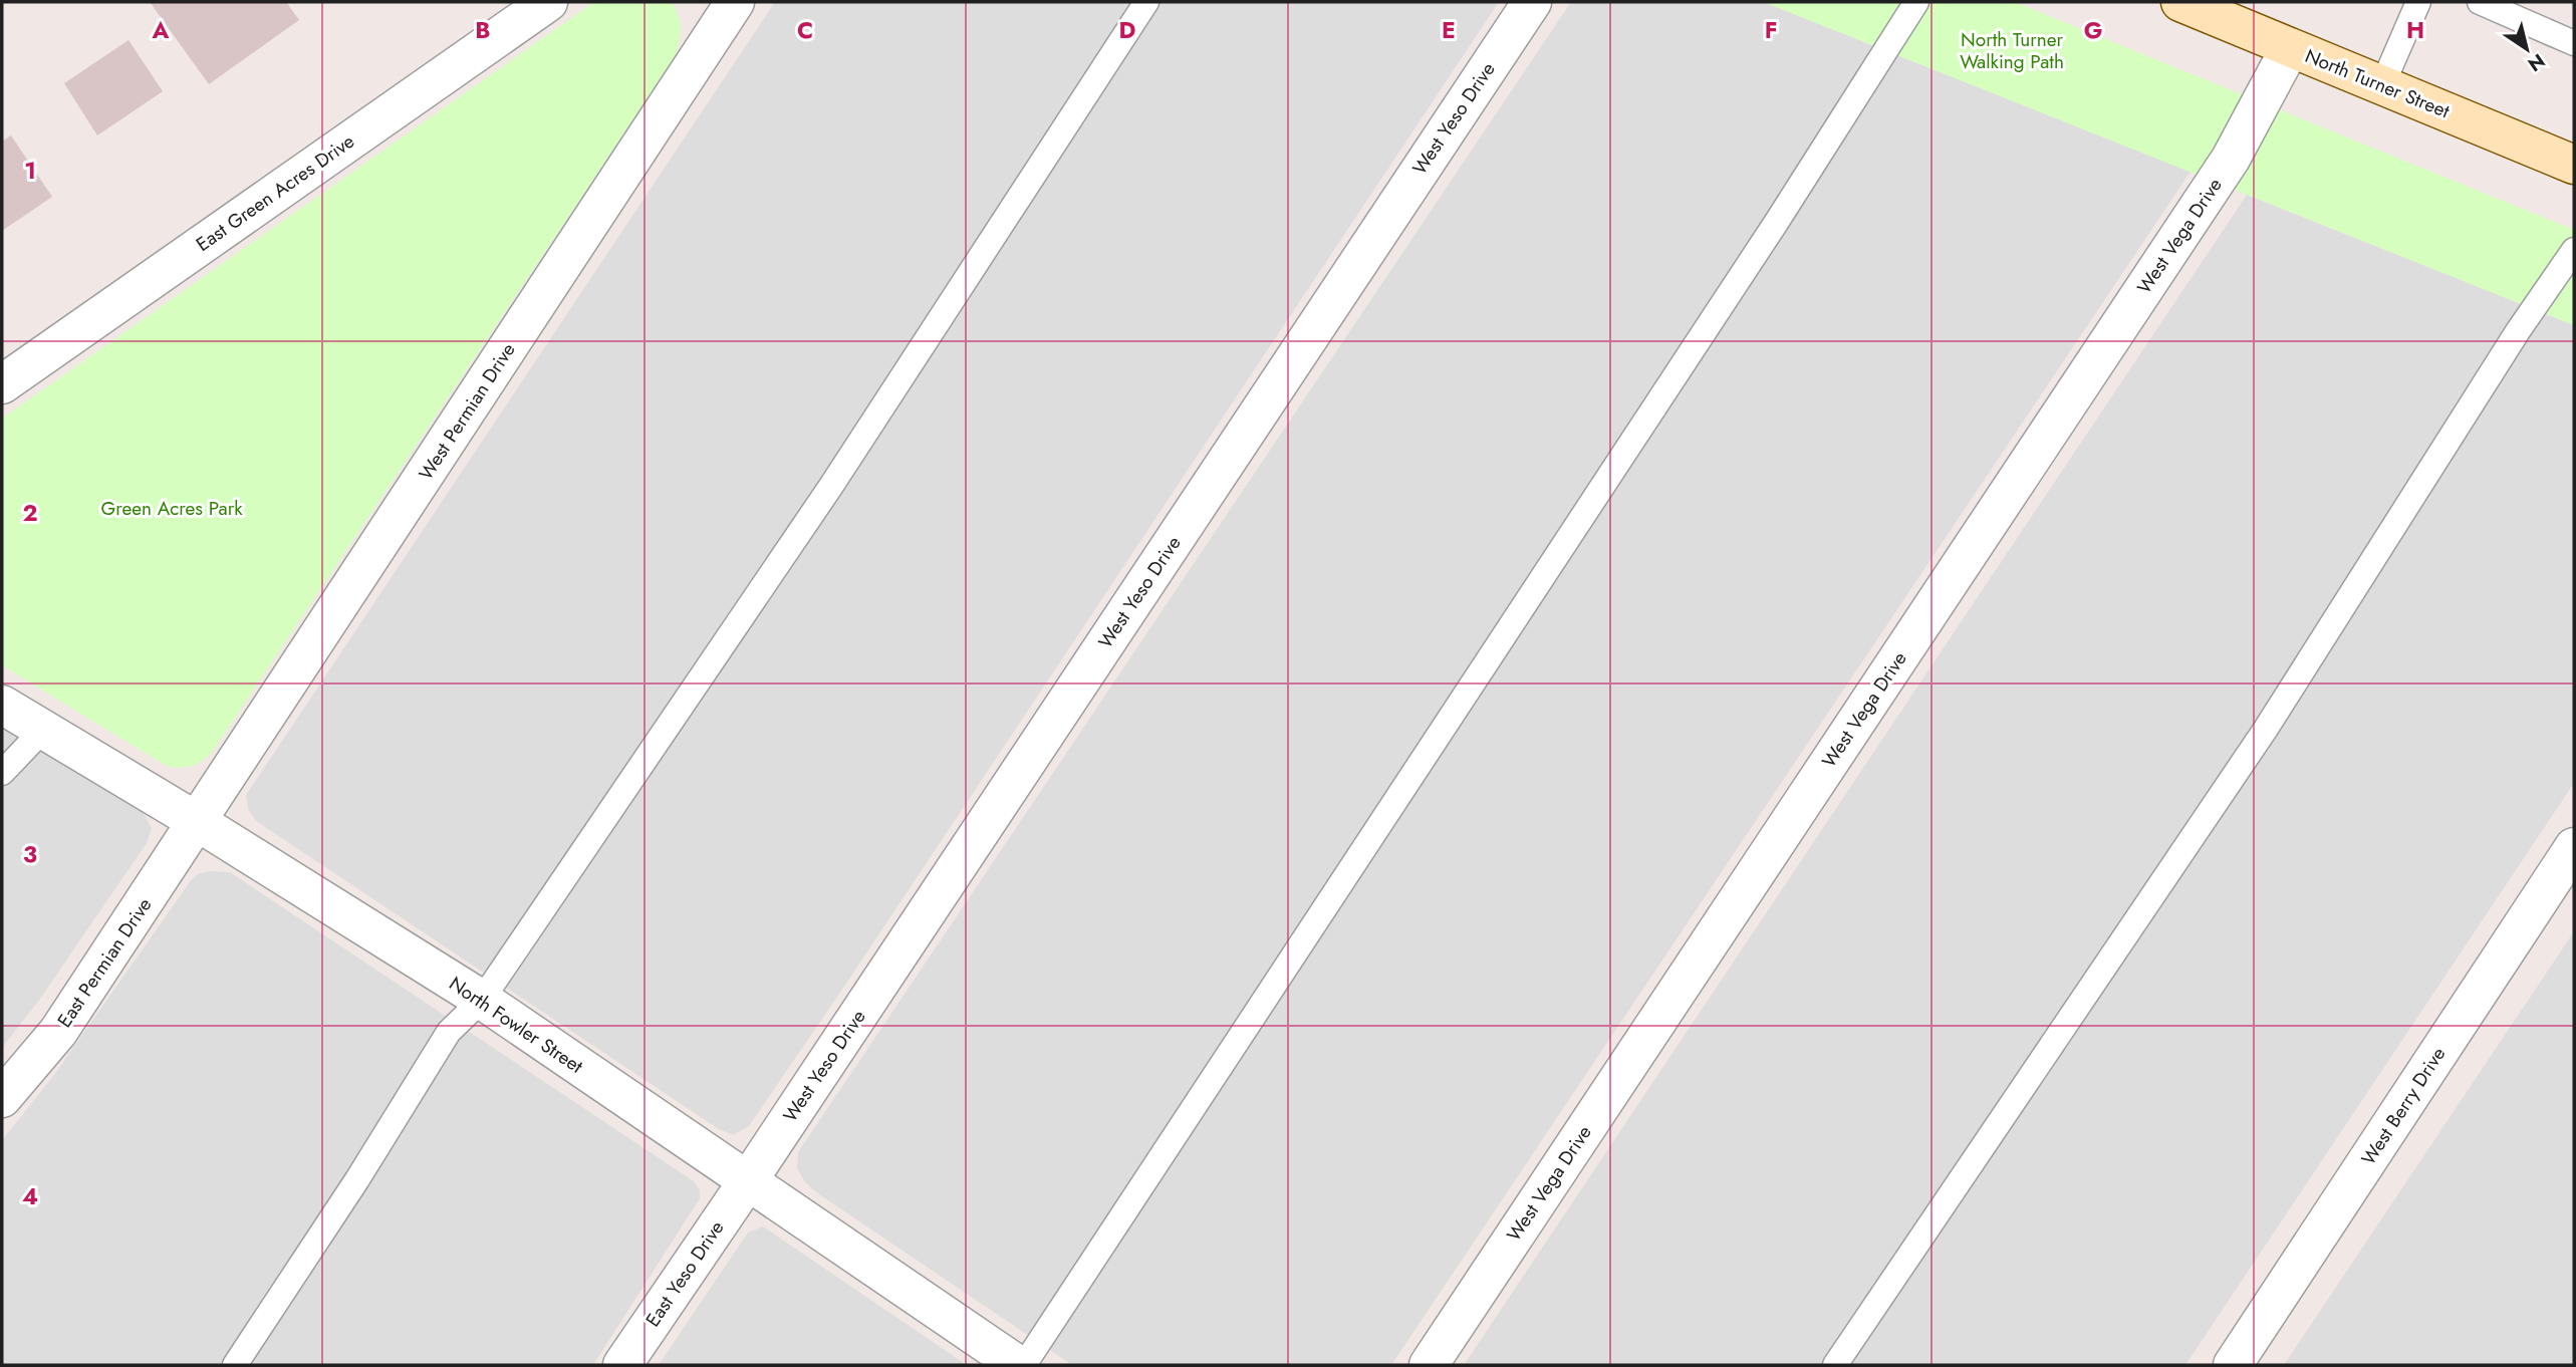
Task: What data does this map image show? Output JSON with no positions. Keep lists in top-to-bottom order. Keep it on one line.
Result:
{"streets":{"main road":["North Turner Street"],"street":["West Yeso Drive","East Green Acres Drive","West Vega Drive","West Permian Drive","East Permian Drive","North Fowler Street","West Berry Drive","East Yeso Drive"]},"crossings":[["North Turner Street","West Vega Drive"],["West Yeso Drive","North Fowler Street"],["West Yeso Drive","East Yeso Drive"],["West Permian Drive","East Permian Drive"],["West Permian Drive","North Fowler Street"],["East Permian Drive","North Fowler Street"],["North Fowler Street","East Yeso Drive"]],"parks":["North Turner Walking Path","Green Acres Park"],"north":"bottom right","grid":{"columns":["A","B","C","D","E","F","G","H"],"rows":["1","2","3","4"]}}
